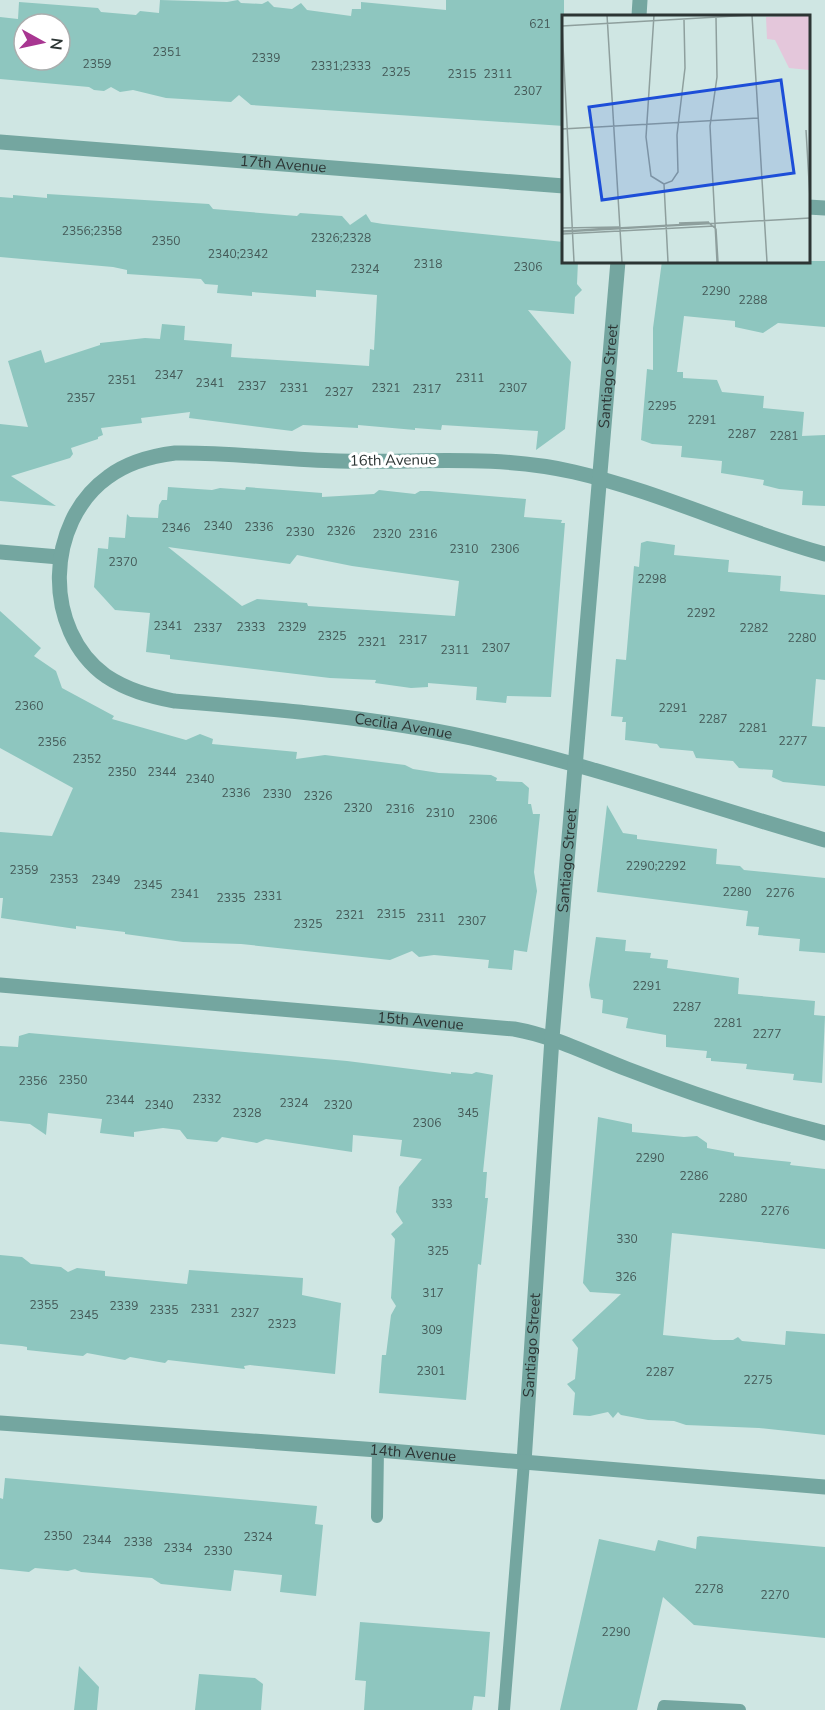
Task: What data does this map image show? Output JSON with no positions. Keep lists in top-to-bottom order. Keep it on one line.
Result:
{"streets":{"street":["17th Avenue","Santiago Street","16th Avenue","Cecilia Avenue","15th Avenue","14th Avenue"]},"crossings":[["Santiago Street","16th Avenue"],["Santiago Street","Cecilia Avenue"],["Santiago Street","15th Avenue"],["Santiago Street","14th Avenue"],["16th Avenue","Cecilia Avenue"]],"house_numbers":["621","2351","2339","2359","2331;2333","2325","2315","2311","2307","2356;2358","2326;2328","2350","2340;2342","2318","2306","2324","2290","2288","2347","2311","2351","2341","2337","2331","2321","2307","2317","2327","2357","2295","2291","2287","2281","2340","2336","2346","2326","2330","2320","2316","2310","2306","2370","2298","2292","2341","2333","2329","2337","2282","2325","2280","2317","2321","2307","2311","2360","2291","2287","2281","2277","2356","2352","2350","2344","2340","2336","2330","2326","2320","2316","2310","2306","2290;2292","2359","2353","2349","2345","2280","2276","2341","2331","2335","2315","2321","2311","2307","2325","2291","2287","2281","2277","2350","2356","2332","2344","2324","2340","2320","2328","345","2306","2290","2286","2280","333","2276","330","325","326","317","2355","2339","2331","2335","2327","2345","2323","309","2301","2287","2275","2350","2324","2344","2338","2334","2330","2278","2270","2290"],"north":"right"}
